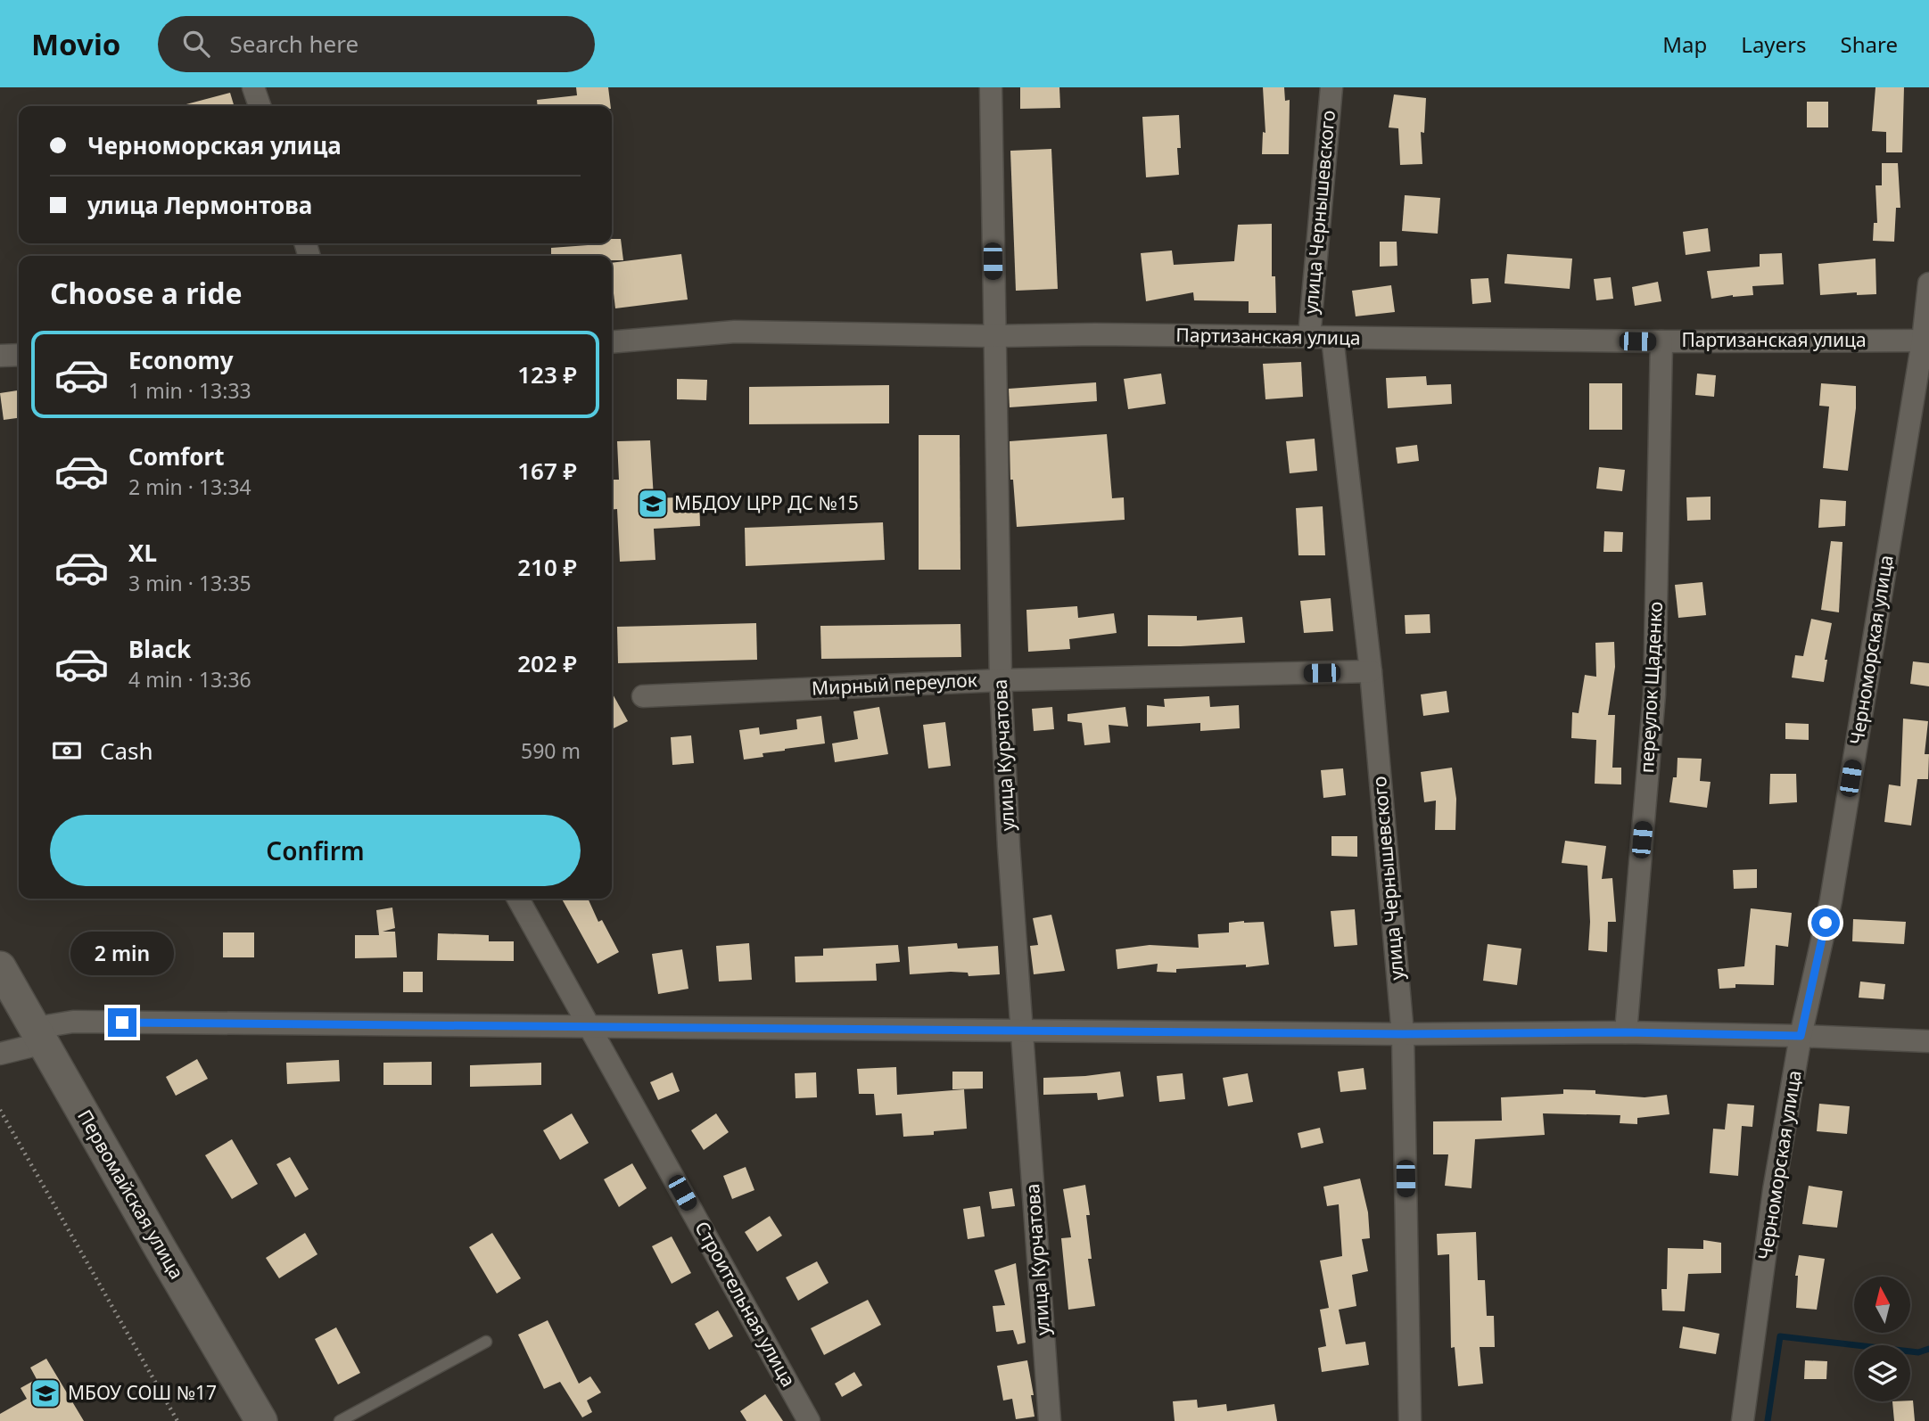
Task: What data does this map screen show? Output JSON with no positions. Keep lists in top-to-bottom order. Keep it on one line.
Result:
{"streets":{"street":["улица Чернышевского","Партизанская улица","Черноморская улица","Мирный переулок","переулок Щаденко","улица Курчатова","Первомайская улица","Строительная улица"]},"crossings":[["улица Чернышевского","Партизанская улица"],["улица Чернышевского","Мирный переулок"],["Партизанская улица","Черноморская улица"],["Партизанская улица","переулок Щаденко"],["Партизанская улица","улица Курчатова"],["Мирный переулок","улица Курчатова"]],"places":{"school or university":["МБДОУ ЦРР ДС №15","МБОУ СОШ №17"]},"north":"top","page":{"header":"Movio","search":"Search here","nav":["Map","Layers","Share"],"banner":["Черноморская улица","улица Лермонтова"],"heading":"Choose a ride","list":[{"name":"Economy","note":"1 min · 13:33","value":"123 ₽"},{"name":"Comfort","note":"2 min · 13:34","value":"167 ₽"},{"name":"XL","note":"3 min · 13:35","value":"210 ₽"},{"name":"Black","note":"4 min · 13:36","value":"202 ₽"}],"pay":["Cash","590 m"],"buttons":"Confirm","bubble":"2 min"}}
